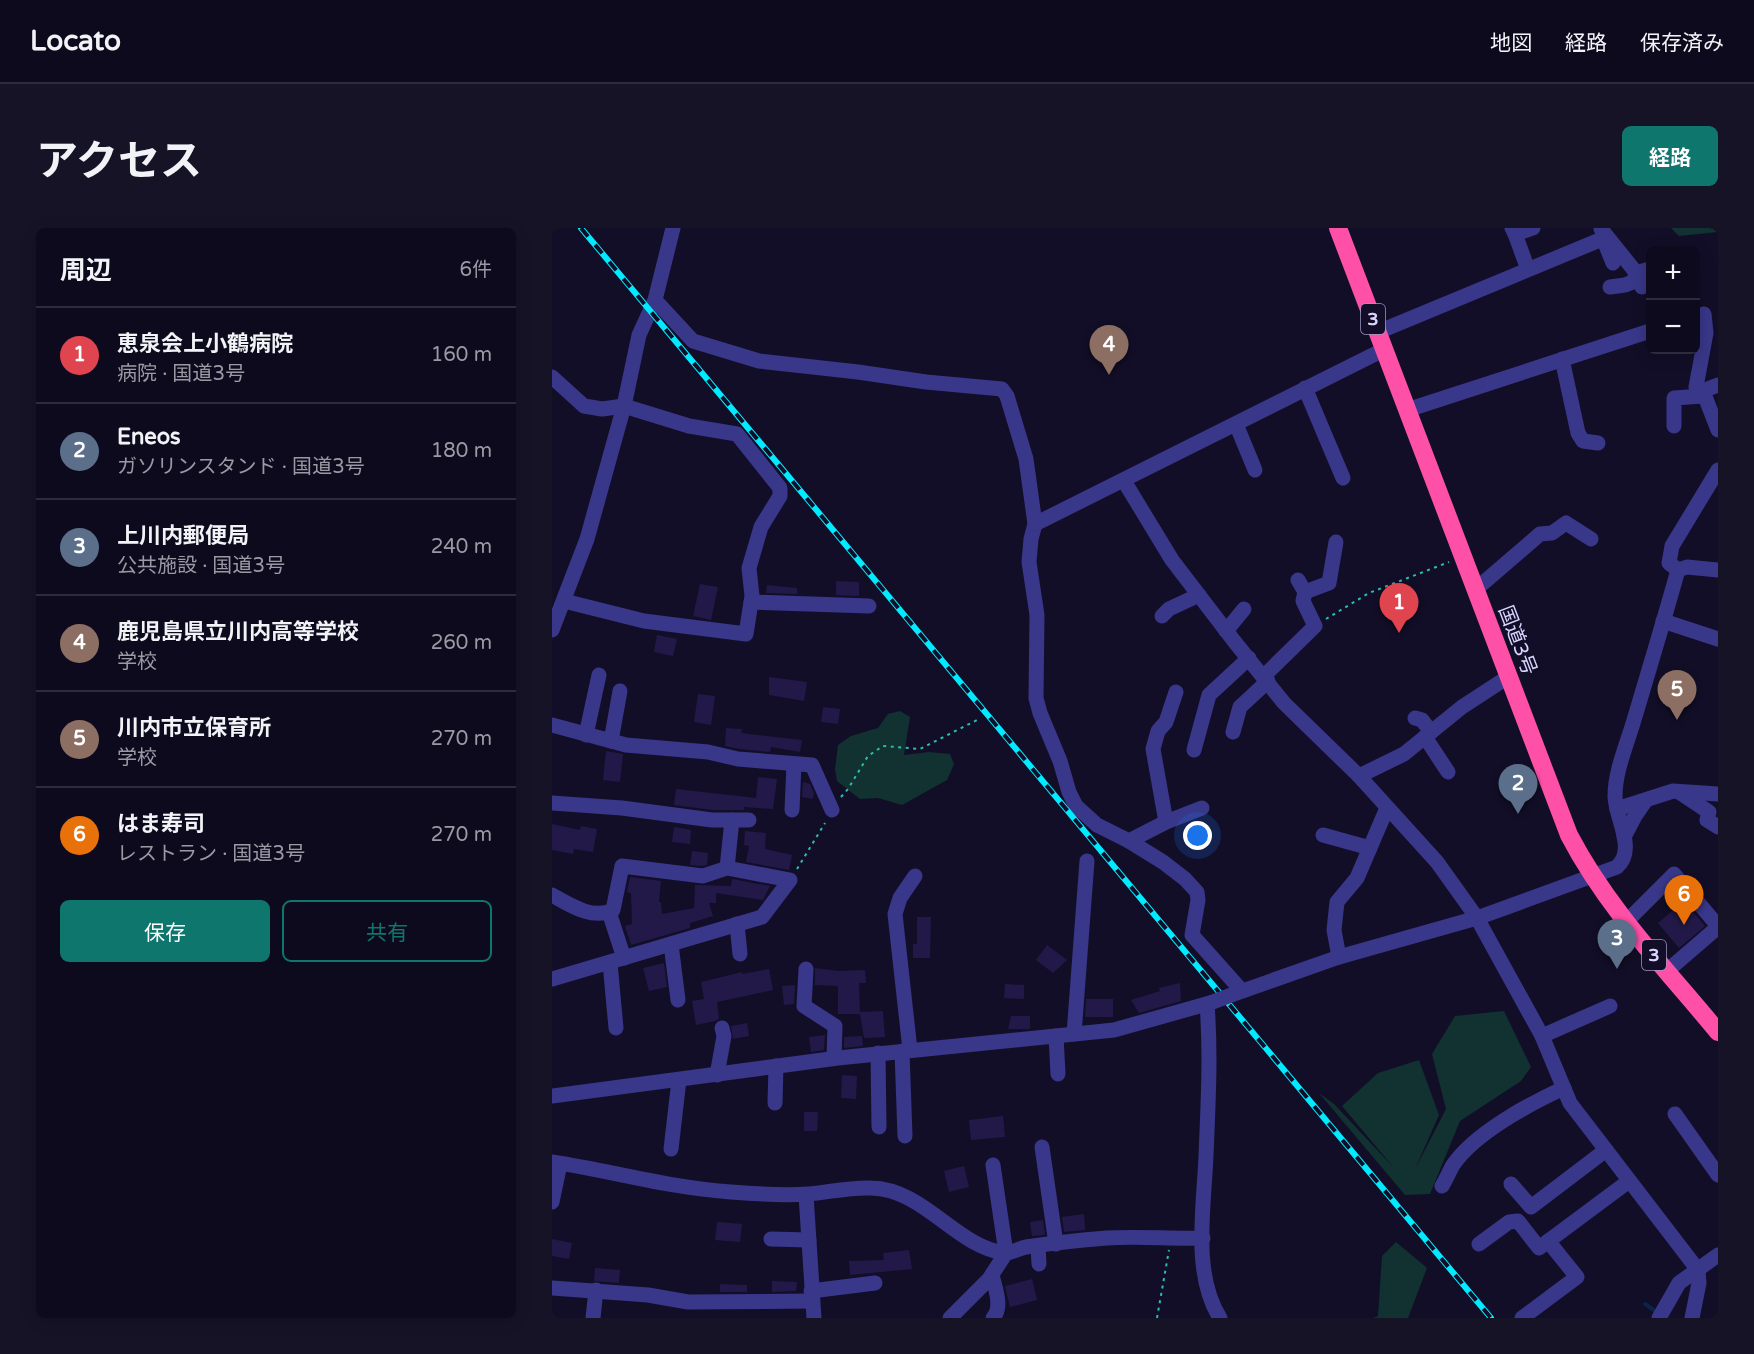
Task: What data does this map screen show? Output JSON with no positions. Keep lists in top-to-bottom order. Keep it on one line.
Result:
{"streets":{"highway":["3","国道3号"]},"page":{"header":"Locato","nav":["地図","経路","保存済み"],"title":"アクセス","buttons":["経路",["保存","共有"]],"heading":["周辺","6件"],"map_buttons":["+","−"],"list":[{"mark":"1","name":"恵泉会上小鶴病院","note":"病院 · 国道3号","value":"160 m"},{"mark":"2","name":"Eneos","note":"ガソリンスタンド · 国道3号","value":"180 m"},{"mark":"3","name":"上川内郵便局","note":"公共施設 · 国道3号","value":"240 m"},{"mark":"4","name":"鹿児島県立川内高等学校","note":"学校","value":"260 m"},{"mark":"5","name":"川内市立保育所","note":"学校","value":"270 m"},{"mark":"6","name":"はま寿司","note":"レストラン · 国道3号","value":"270 m"}],"pins":["4","1","5","2","6","3"]}}
